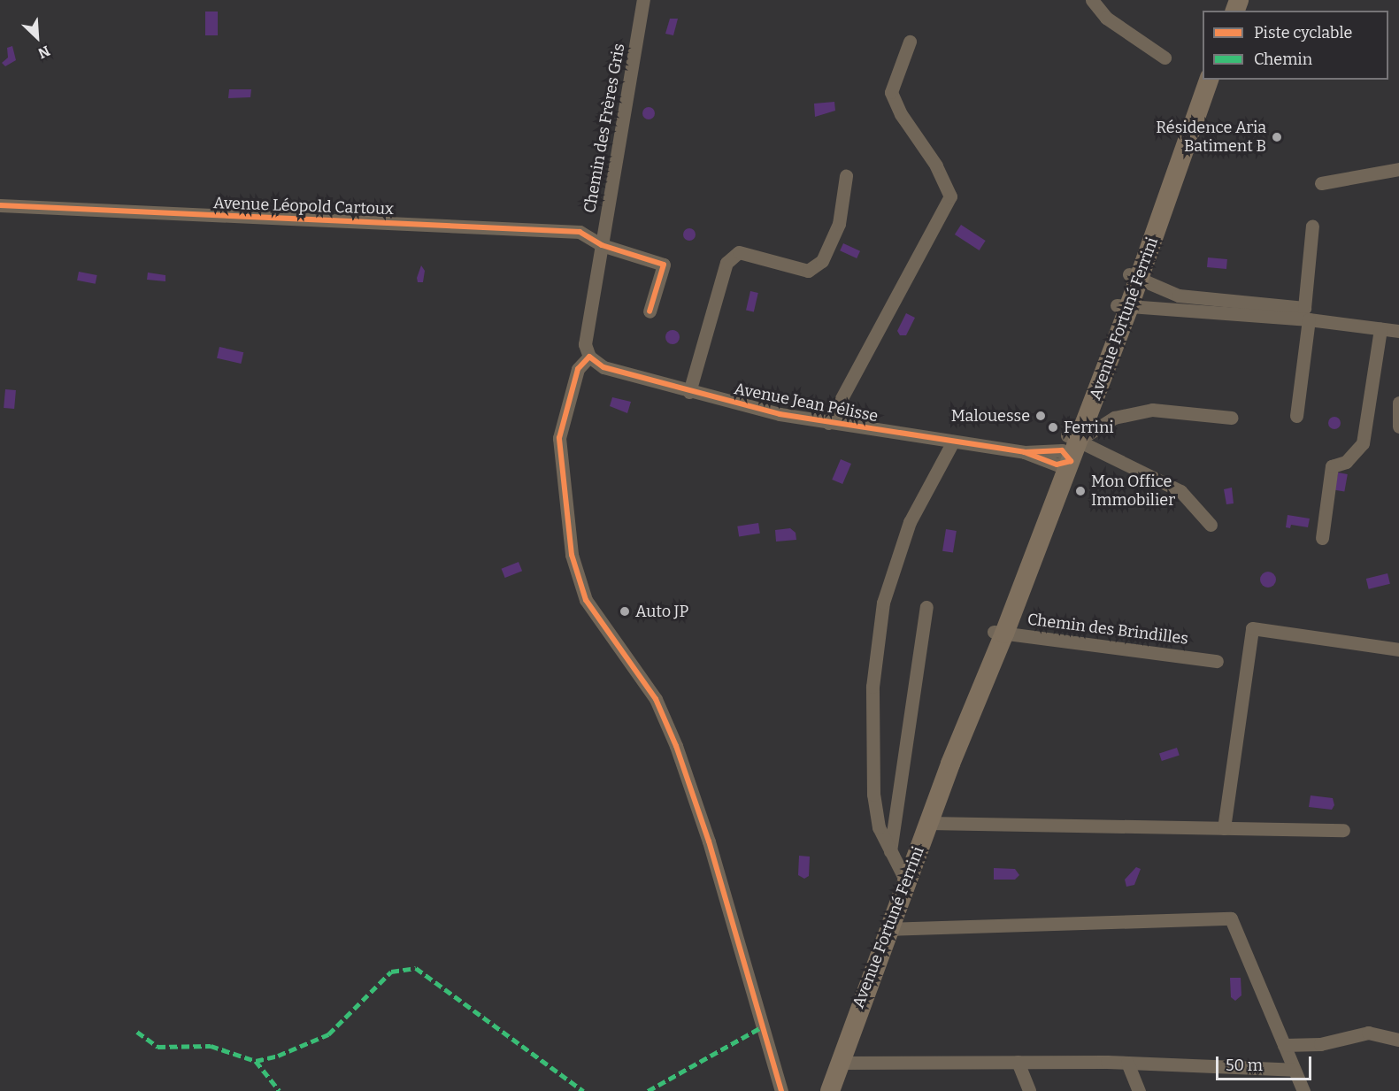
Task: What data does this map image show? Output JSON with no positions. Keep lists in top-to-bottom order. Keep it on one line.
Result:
{"streets":{"main road":["Avenue Fortuné Ferrini"],"street":["Chemin des Frères Gris","Avenue Léopold Cartoux","Avenue Jean Pélisse","Chemin des Brindilles"]},"crossings":[["Chemin des Frères Gris","Avenue Léopold Cartoux"],["Chemin des Frères Gris","Avenue Jean Pélisse"],["Avenue Fortuné Ferrini","Avenue Jean Pélisse"],["Avenue Fortuné Ferrini","Chemin des Brindilles"]],"places":["Résidence Aria Batiment B","Malouesse","Ferrini","Mon Office Immobilier","Auto JP"],"legend":["Piste cyclable","Chemin"],"scale_bar":"50 m","north":"bottom right"}
